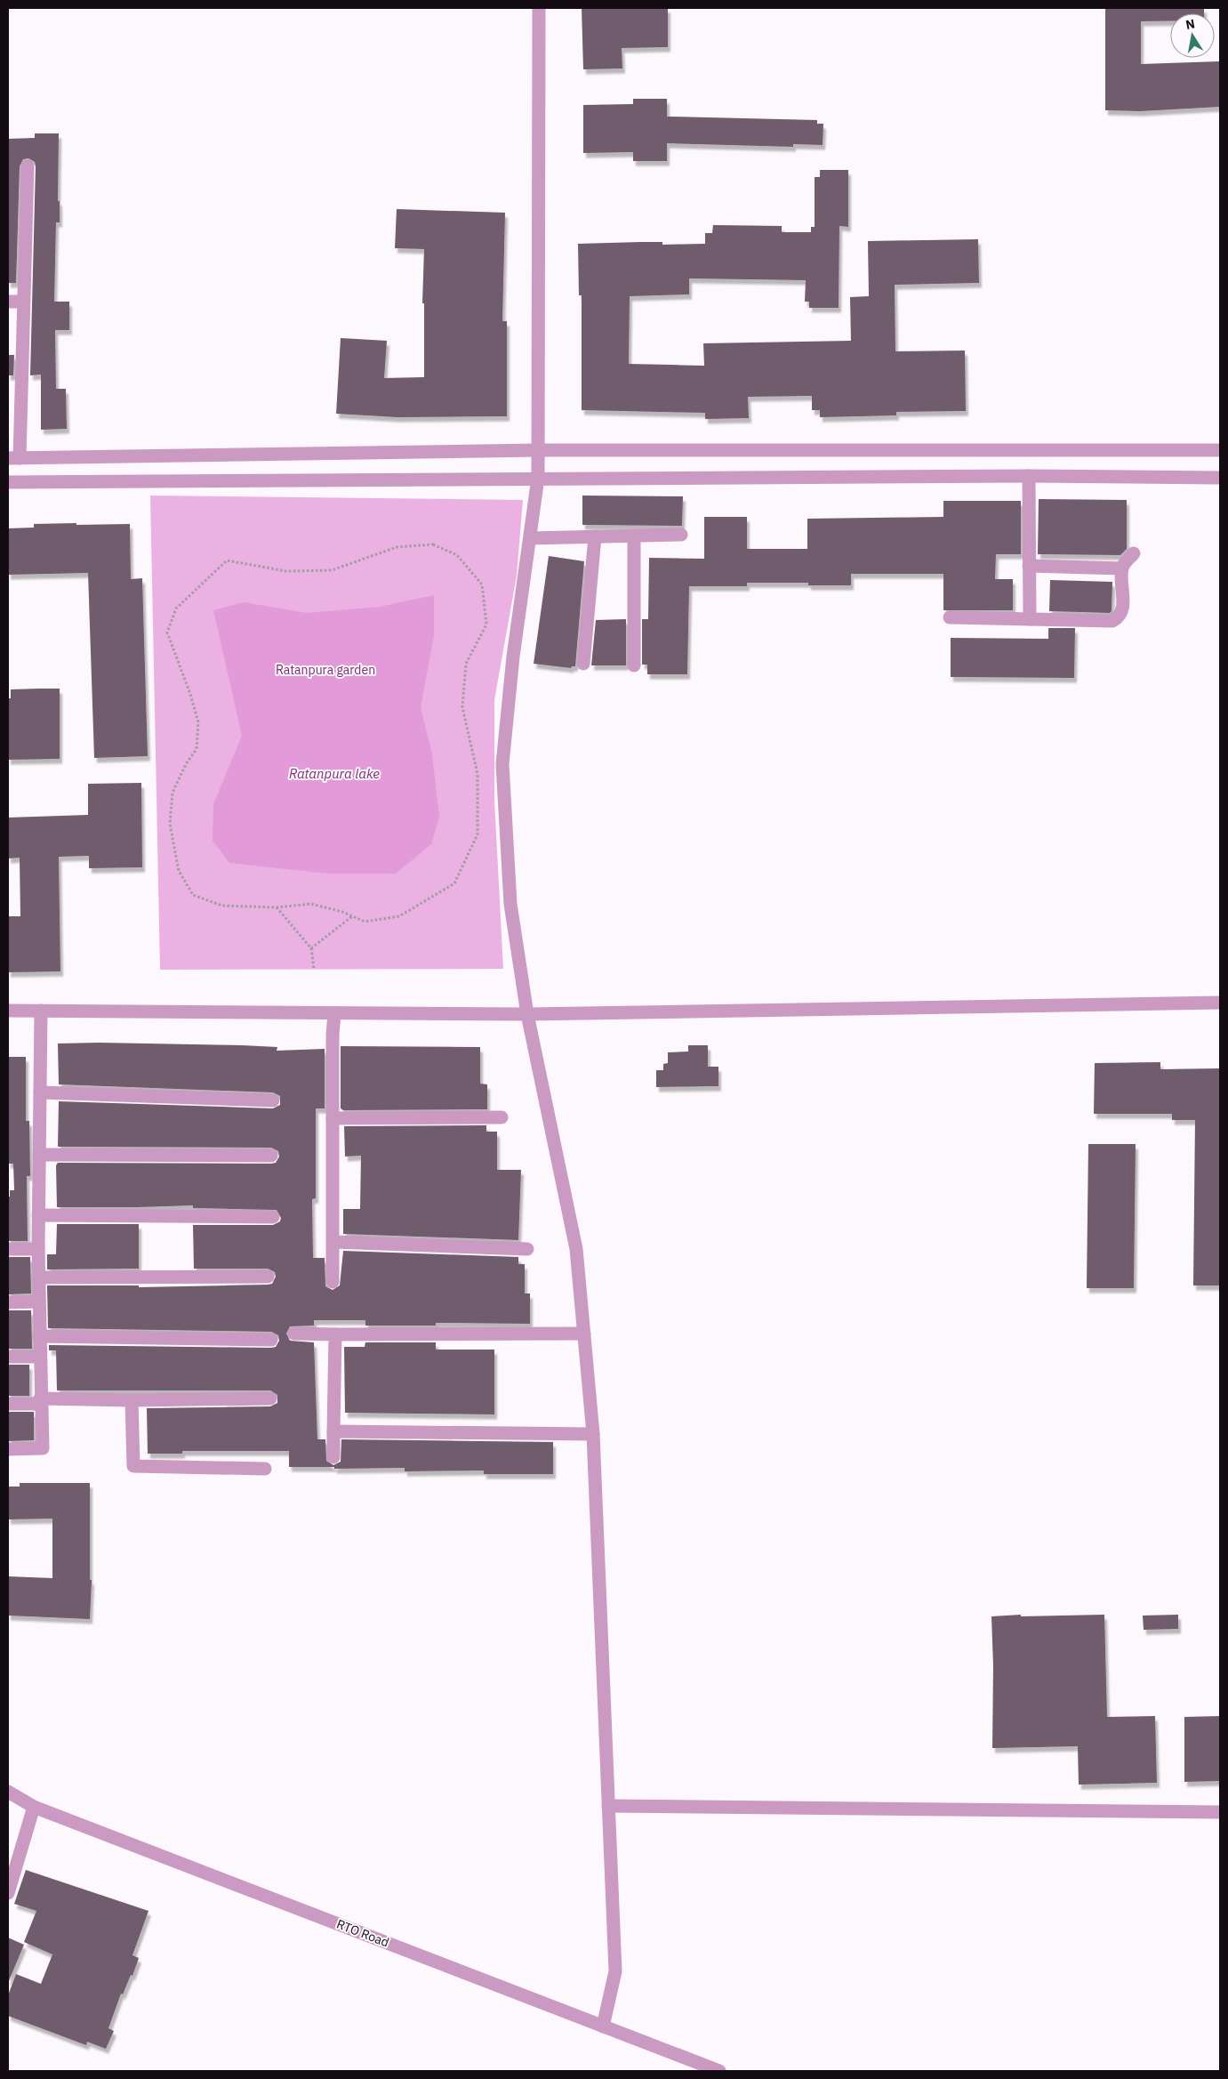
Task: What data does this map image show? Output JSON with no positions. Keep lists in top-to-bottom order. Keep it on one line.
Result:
{"streets":{"street":["RTO Road"]},"water":["Ratanpura lake"],"parks":["Ratanpura garden"],"north":"top"}
